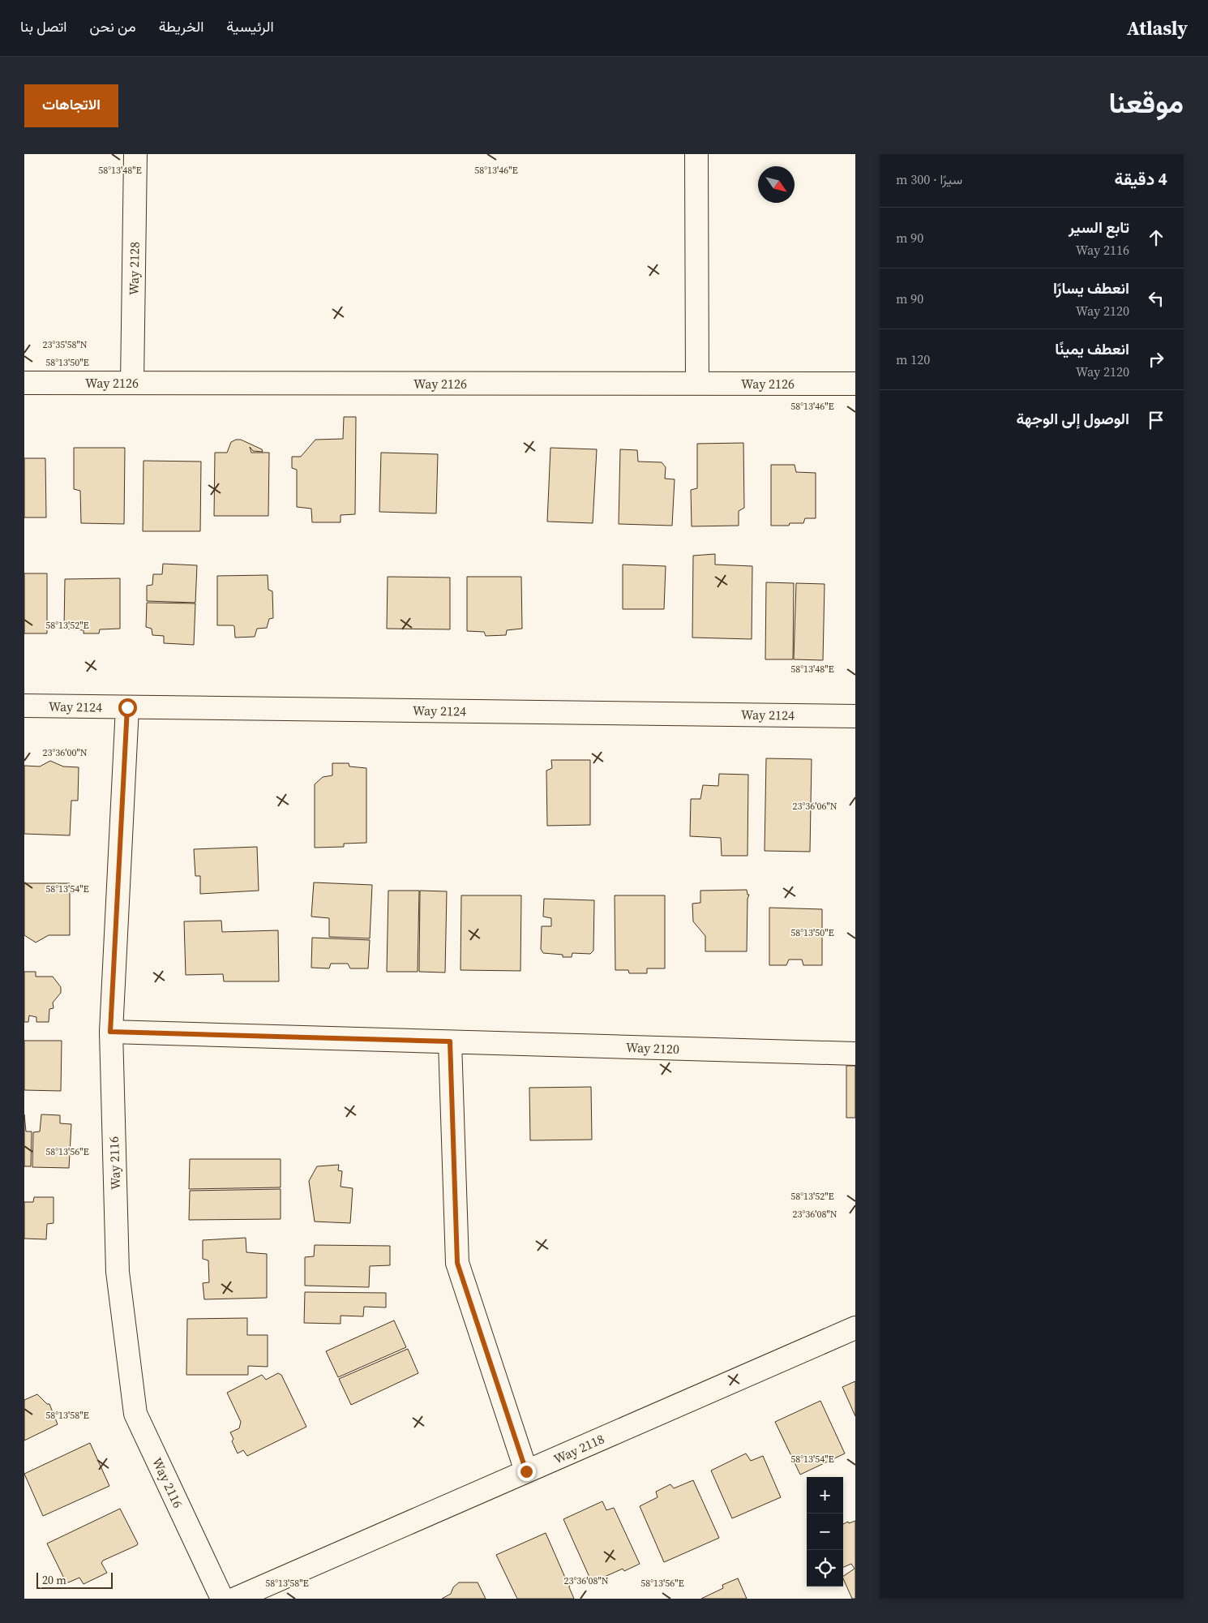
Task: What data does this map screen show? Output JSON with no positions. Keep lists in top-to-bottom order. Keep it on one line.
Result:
{"streets":{"street":["Way 2128","Way 2126","Way 2124","Way 2120","Way 2116","Way 2118"]},"crossings":[["Way 2128","Way 2126"],["Way 2124","Way 2116"],["Way 2120","Way 2116"]],"scale_bar":"20 m","north":"bottom right","page":{"header":"Atlasly","nav":["الرئيسية","الخريطة","من نحن","اتصل بنا"],"title":"موقعنا","buttons":"الاتجاهات","heading":["4 دقيقة","سيرًا · 300 m"],"list":[["تابع السير","Way 2116","90 m"],["انعطف يسارًا","Way 2120","90 m"],["انعطف يمينًا","Way 2120","120 m"],"الوصول إلى الوجهة"],"map_buttons":["+","−"],"scale":"20 m"},"coordinates":["58°13'48\"E","58°13'46\"E","23°35'58\"N","58°13'50\"E","58°13'52\"E","23°36'00\"N","23°36'06\"N","58°13'54\"E","58°13'56\"E","23°36'08\"N","58°13'58\"E"]}
